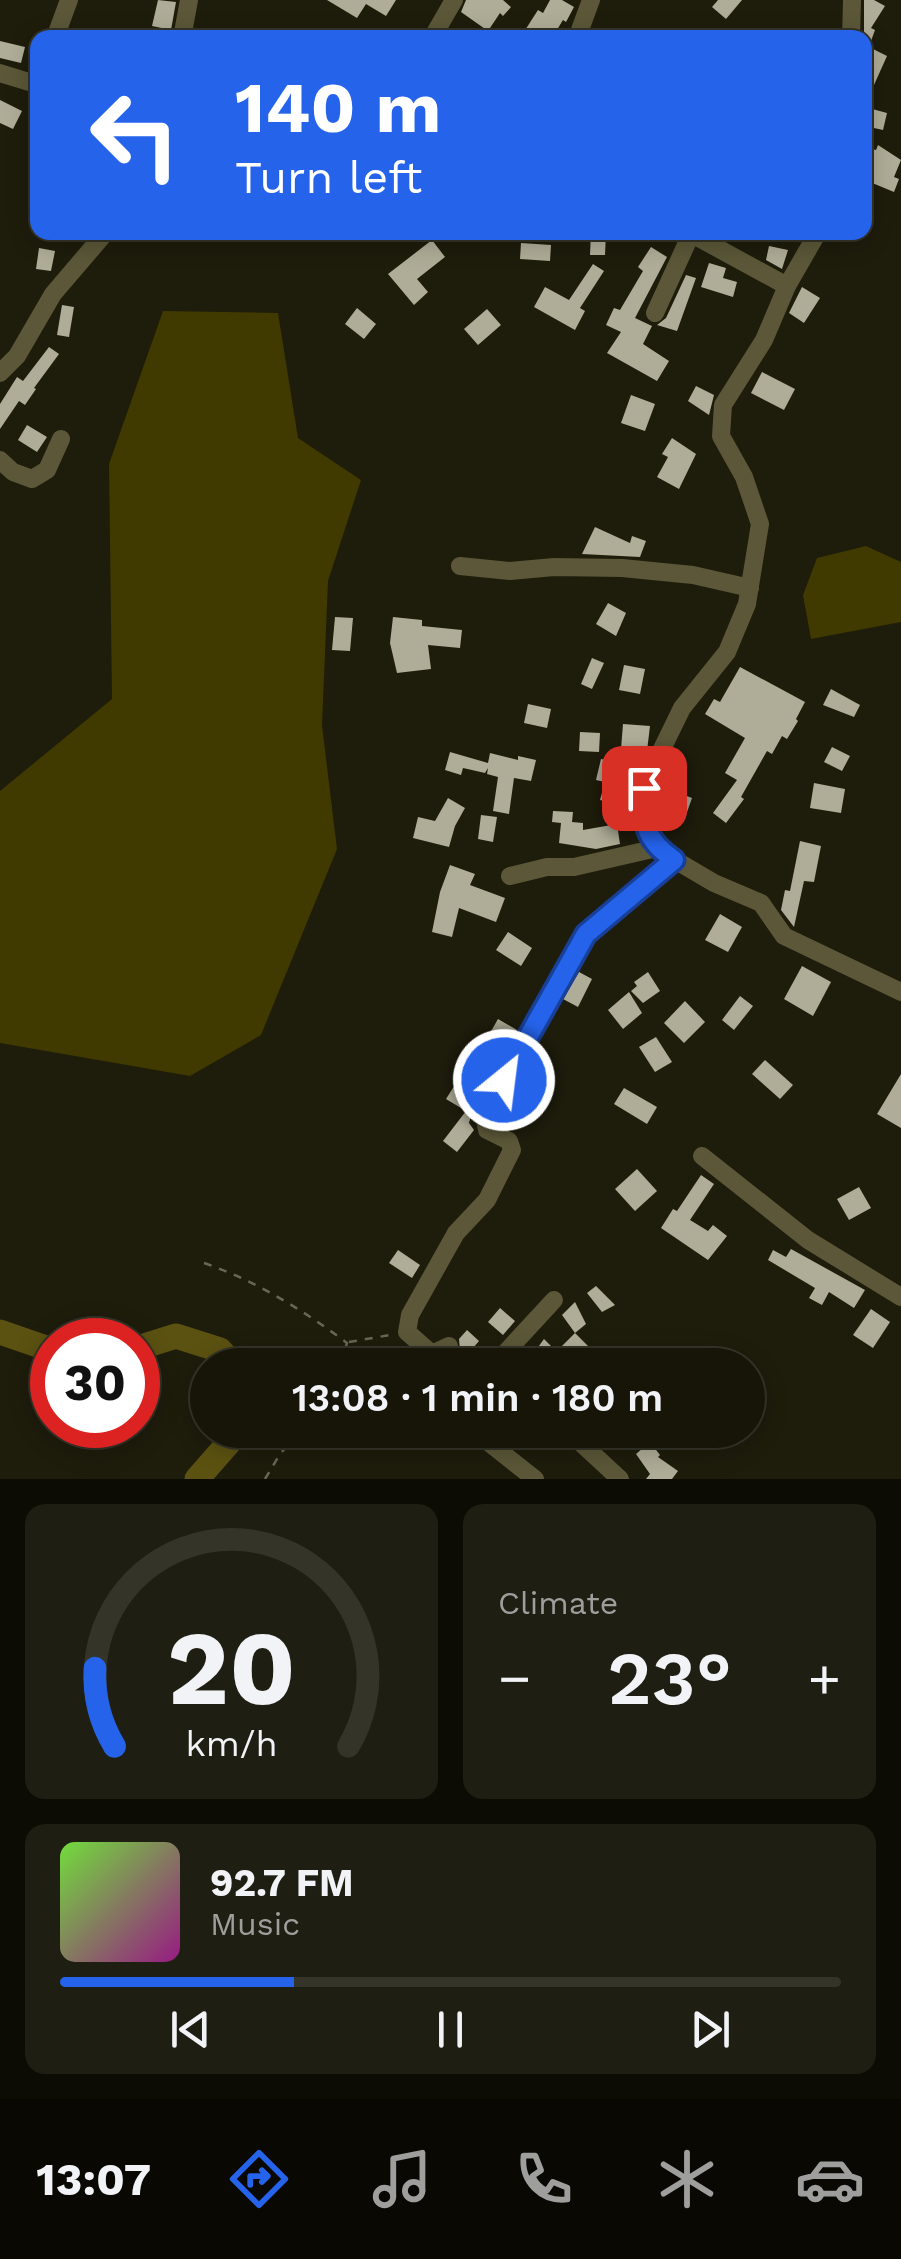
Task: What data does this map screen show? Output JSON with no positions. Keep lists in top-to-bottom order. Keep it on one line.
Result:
{"page":{"turn":["140 m","Turn left"],"limit":"30","trip":"13:08 · 1 min · 180 m","tile":"Climate","heat":["−","23°","+"],"song":["92.7 FM","Music"],"tabs":"13:07","gauge":["20","km/h"]}}
